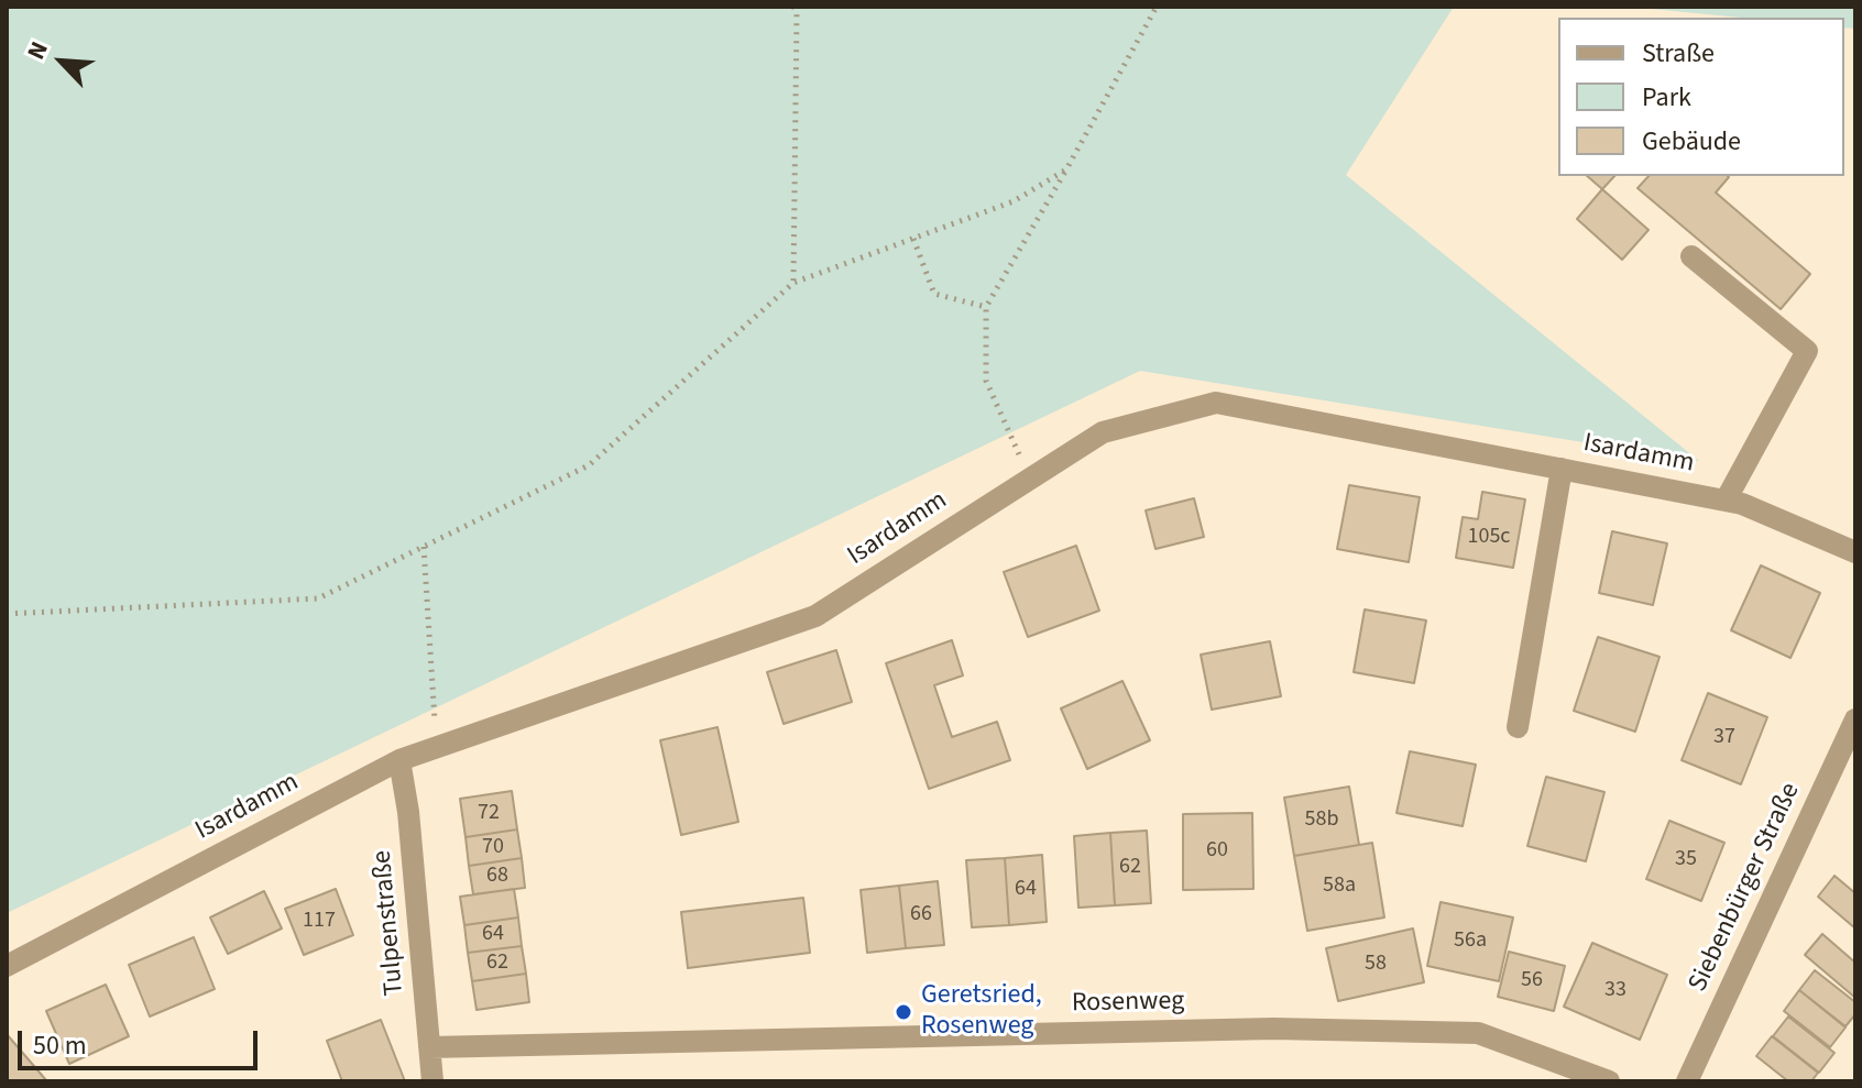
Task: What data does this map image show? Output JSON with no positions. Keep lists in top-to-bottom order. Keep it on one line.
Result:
{"streets":{"street":["Isardamm","Siebenbürger Straße","Tulpenstraße","Rosenweg"]},"crossings":[["Isardamm","Tulpenstraße"],["Tulpenstraße","Rosenweg"]],"places":["Geretsried, Rosenweg"],"house_numbers":["105c","37","72","58b","70","60","35","62","68","58a","64","66","117","64","56a","62","58","56","33"],"legend":["Straße","Park","Gebäude"],"scale_bar":"50 m","north":"top left"}
